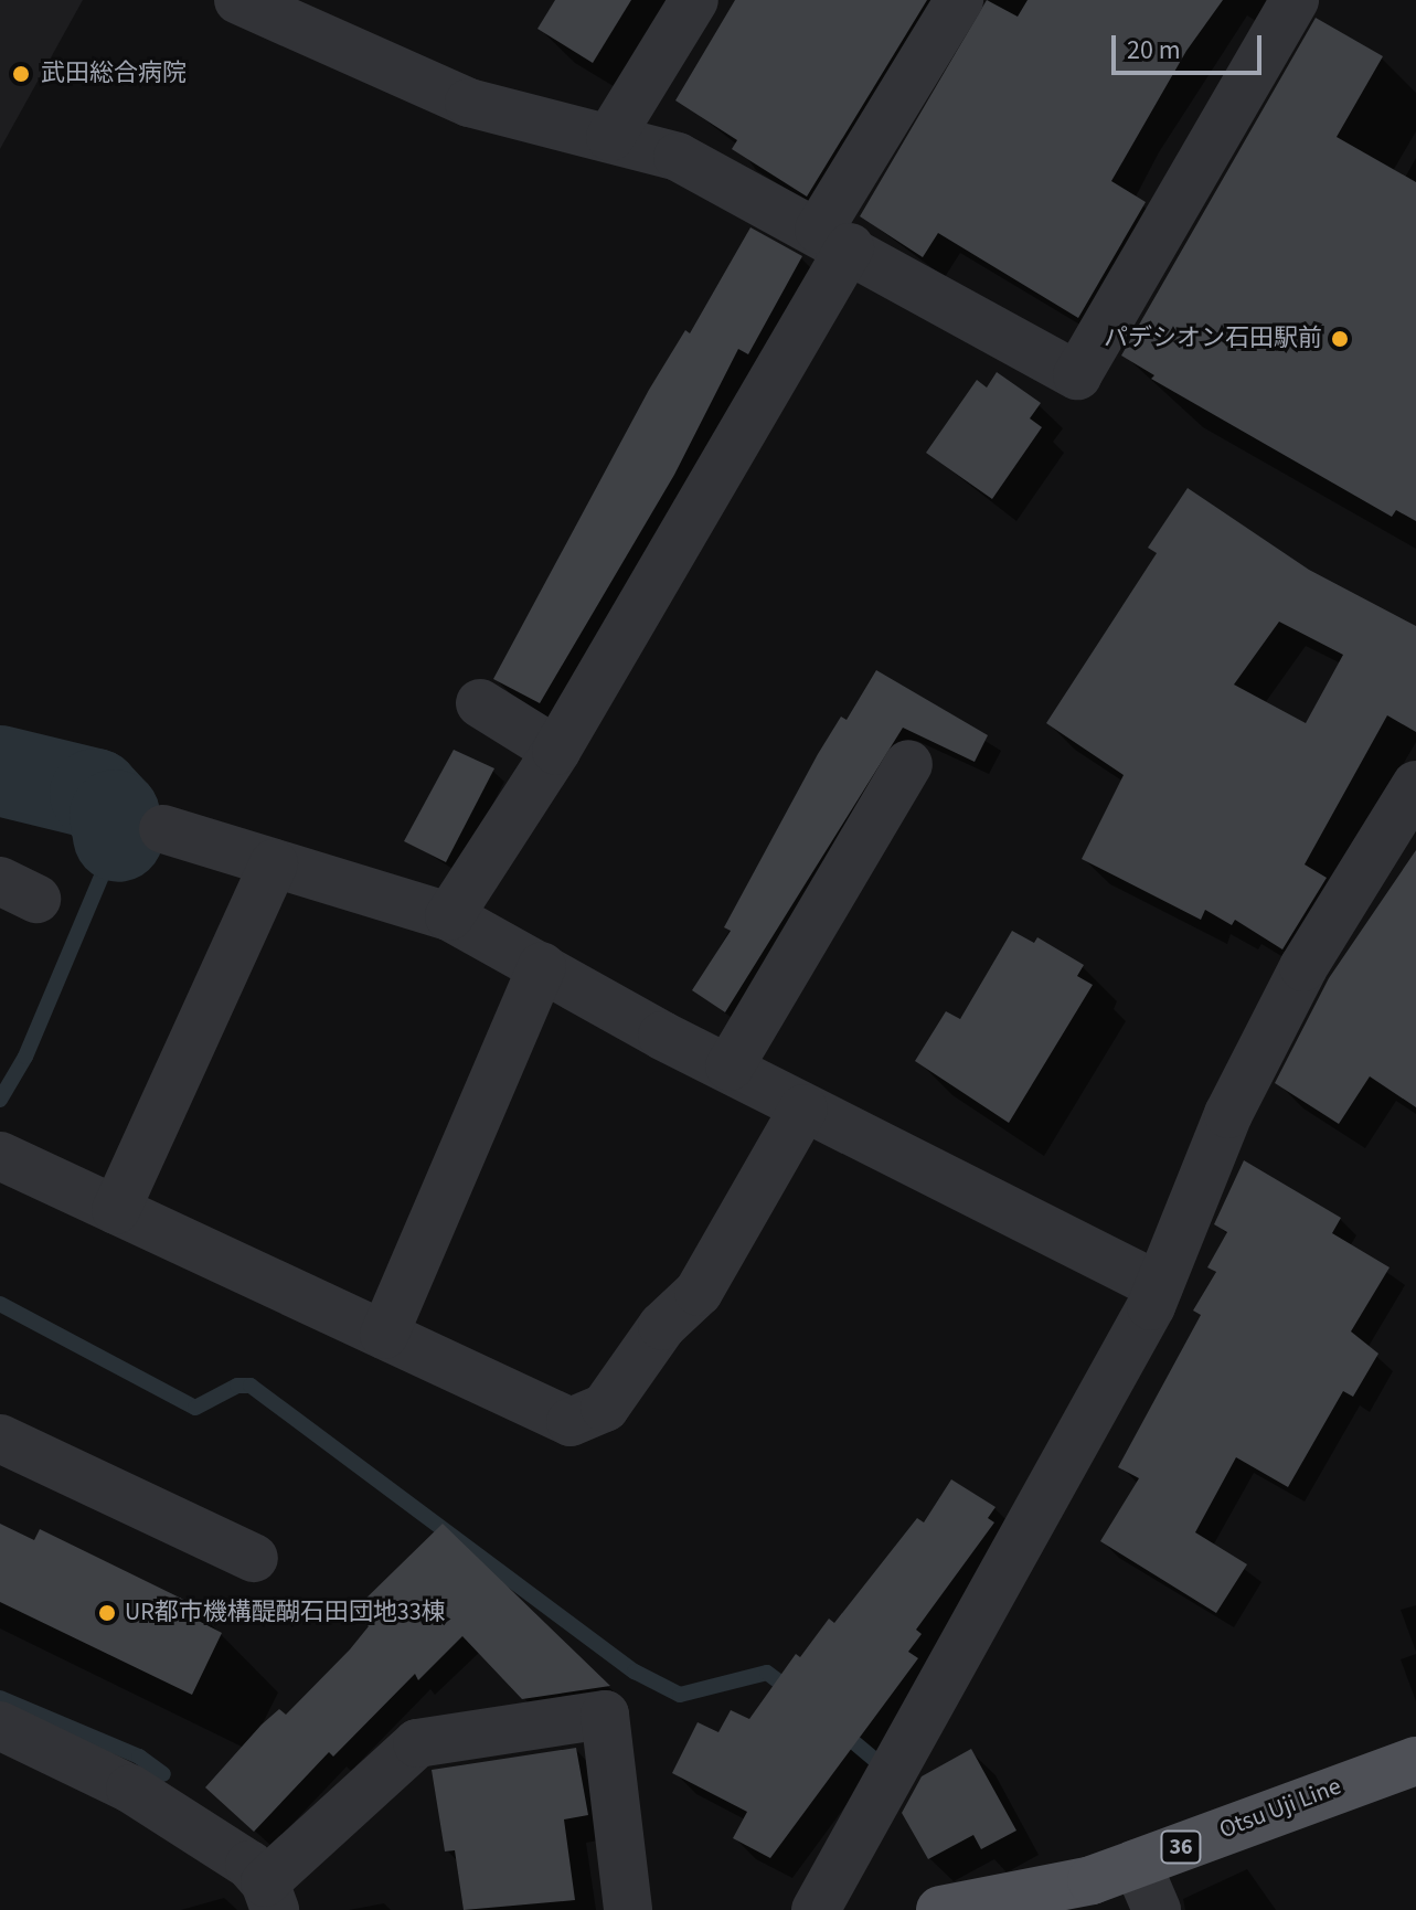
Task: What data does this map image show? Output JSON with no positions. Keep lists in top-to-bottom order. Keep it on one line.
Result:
{"streets":{"main road":["Otsu Uji Line","36"]},"places":["武田総合病院","パデシオン石田駅前","UR都市機構醍醐石田団地33棟"],"scale_bar":"20 m"}
